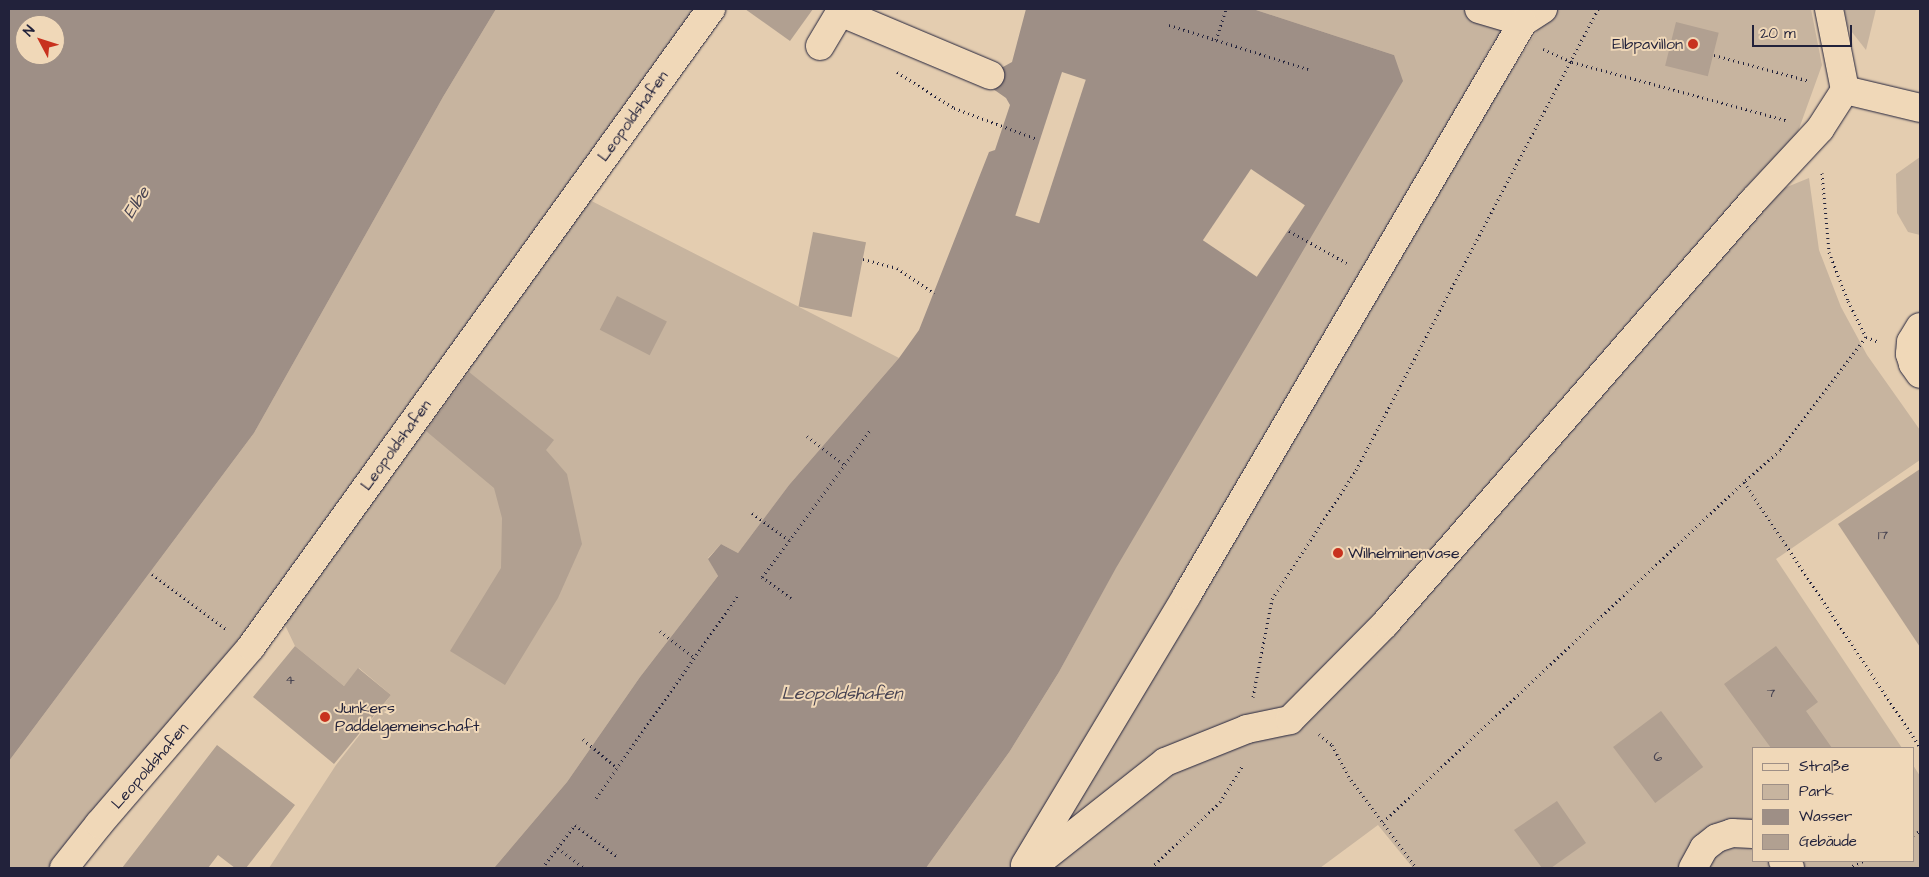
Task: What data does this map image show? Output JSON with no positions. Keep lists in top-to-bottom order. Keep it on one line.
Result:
{"streets":{"street":["Leopoldshafen"]},"water":["Elbe","Leopoldshafen"],"places":["Elbpavillon","Wilhelminenvase","Junkers Paddelgemeinschaft"],"house_numbers":["17","4","7","6"],"legend":["Straße","Park","Wasser","Gebäude"],"scale_bar":"20 m","north":"top left"}
